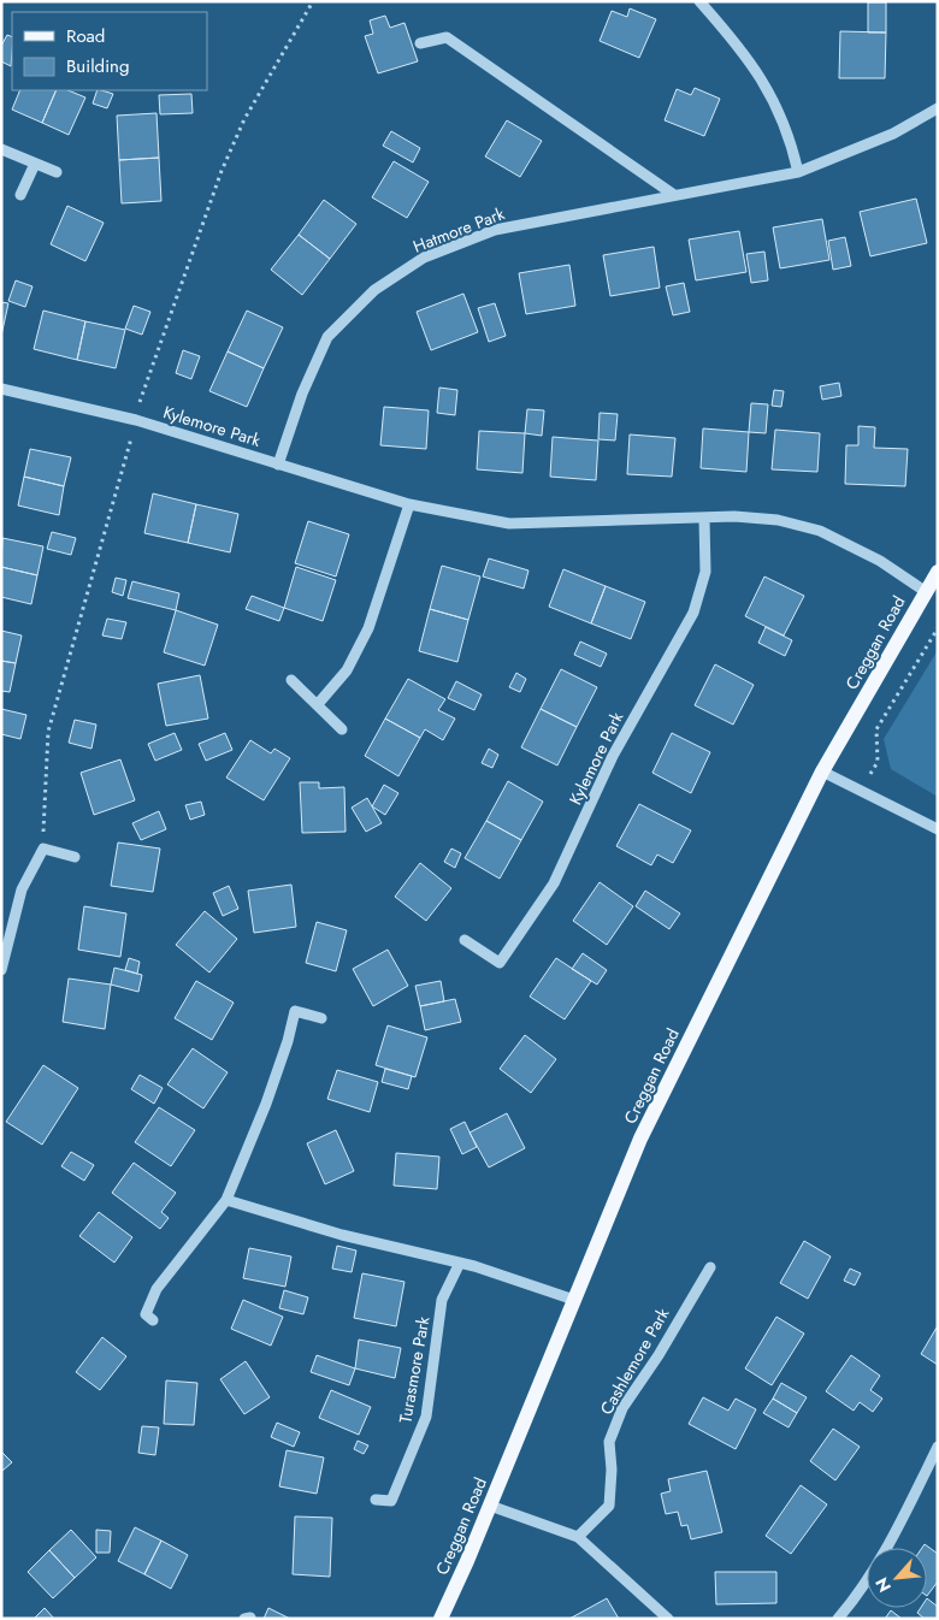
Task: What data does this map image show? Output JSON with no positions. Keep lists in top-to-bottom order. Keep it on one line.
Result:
{"streets":{"main road":["Creggan Road"],"street":["Hatmore Park","Kylemore Park","Cashlemore Park","Turasmore Park"]},"crossings":[["Hatmore Park","Kylemore Park"],["Kylemore Park","Creggan Road"]],"legend":["Road","Building"],"north":"bottom left"}
